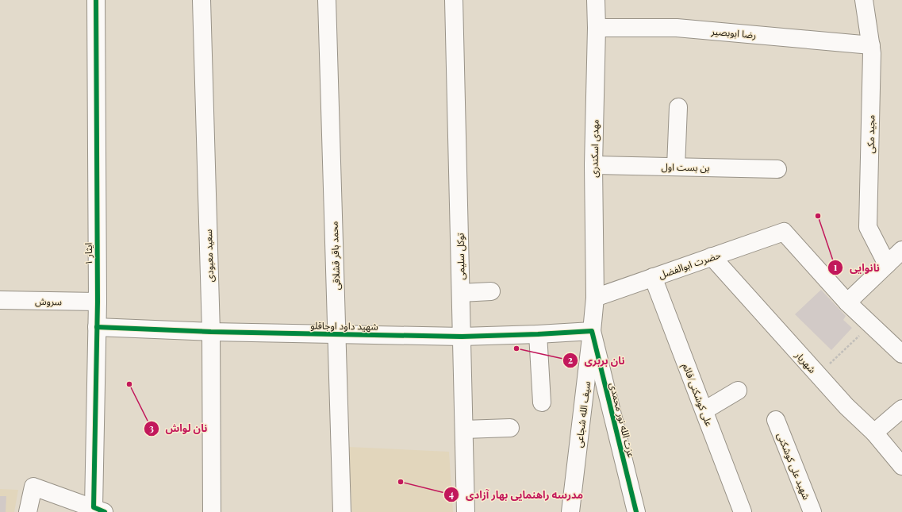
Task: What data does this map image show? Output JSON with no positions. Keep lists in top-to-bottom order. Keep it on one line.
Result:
{"streets":{"street":["رضا ابوبصیر","مجید مکی","مهدی اسکندری","بن بست اول","ایثار ۱","سعید معبودی","محمد باقر قشلاقی","توکل سلیمی","حضرت ابوالفضل","سروش","شهید داود اوجاقلو","شهریار","علی کوشکنی/قائم","سیف الله شجاعی","عزت الله نور محمدی","شهید علی کوشکنی"]},"crossings":[["رضا ابوبصیر","مجید مکی"],["رضا ابوبصیر","مهدی اسکندری"],["مهدی اسکندری","بن بست اول"],["مهدی اسکندری","حضرت ابوالفضل"],["مهدی اسکندری","سیف الله شجاعی"],["ایثار ۱","سروش"],["ایثار ۱","شهید داود اوجاقلو"],["سعید معبودی","شهید داود اوجاقلو"],["محمد باقر قشلاقی","شهید داود اوجاقلو"],["توکل سلیمی","شهید داود اوجاقلو"],["حضرت ابوالفضل","شهریار"],["حضرت ابوالفضل","علی کوشکنی/قائم"],["حضرت ابوالفضل","سیف الله شجاعی"],["شهید داود اوجاقلو","سیف الله شجاعی"],["شهید داود اوجاقلو","عزت الله نور محمدی"],["سیف الله شجاعی","عزت الله نور محمدی"]],"places":["نانوایی","نان بربری","نان لواش","مدرسه راهنمایی بهار آزادی"]}
